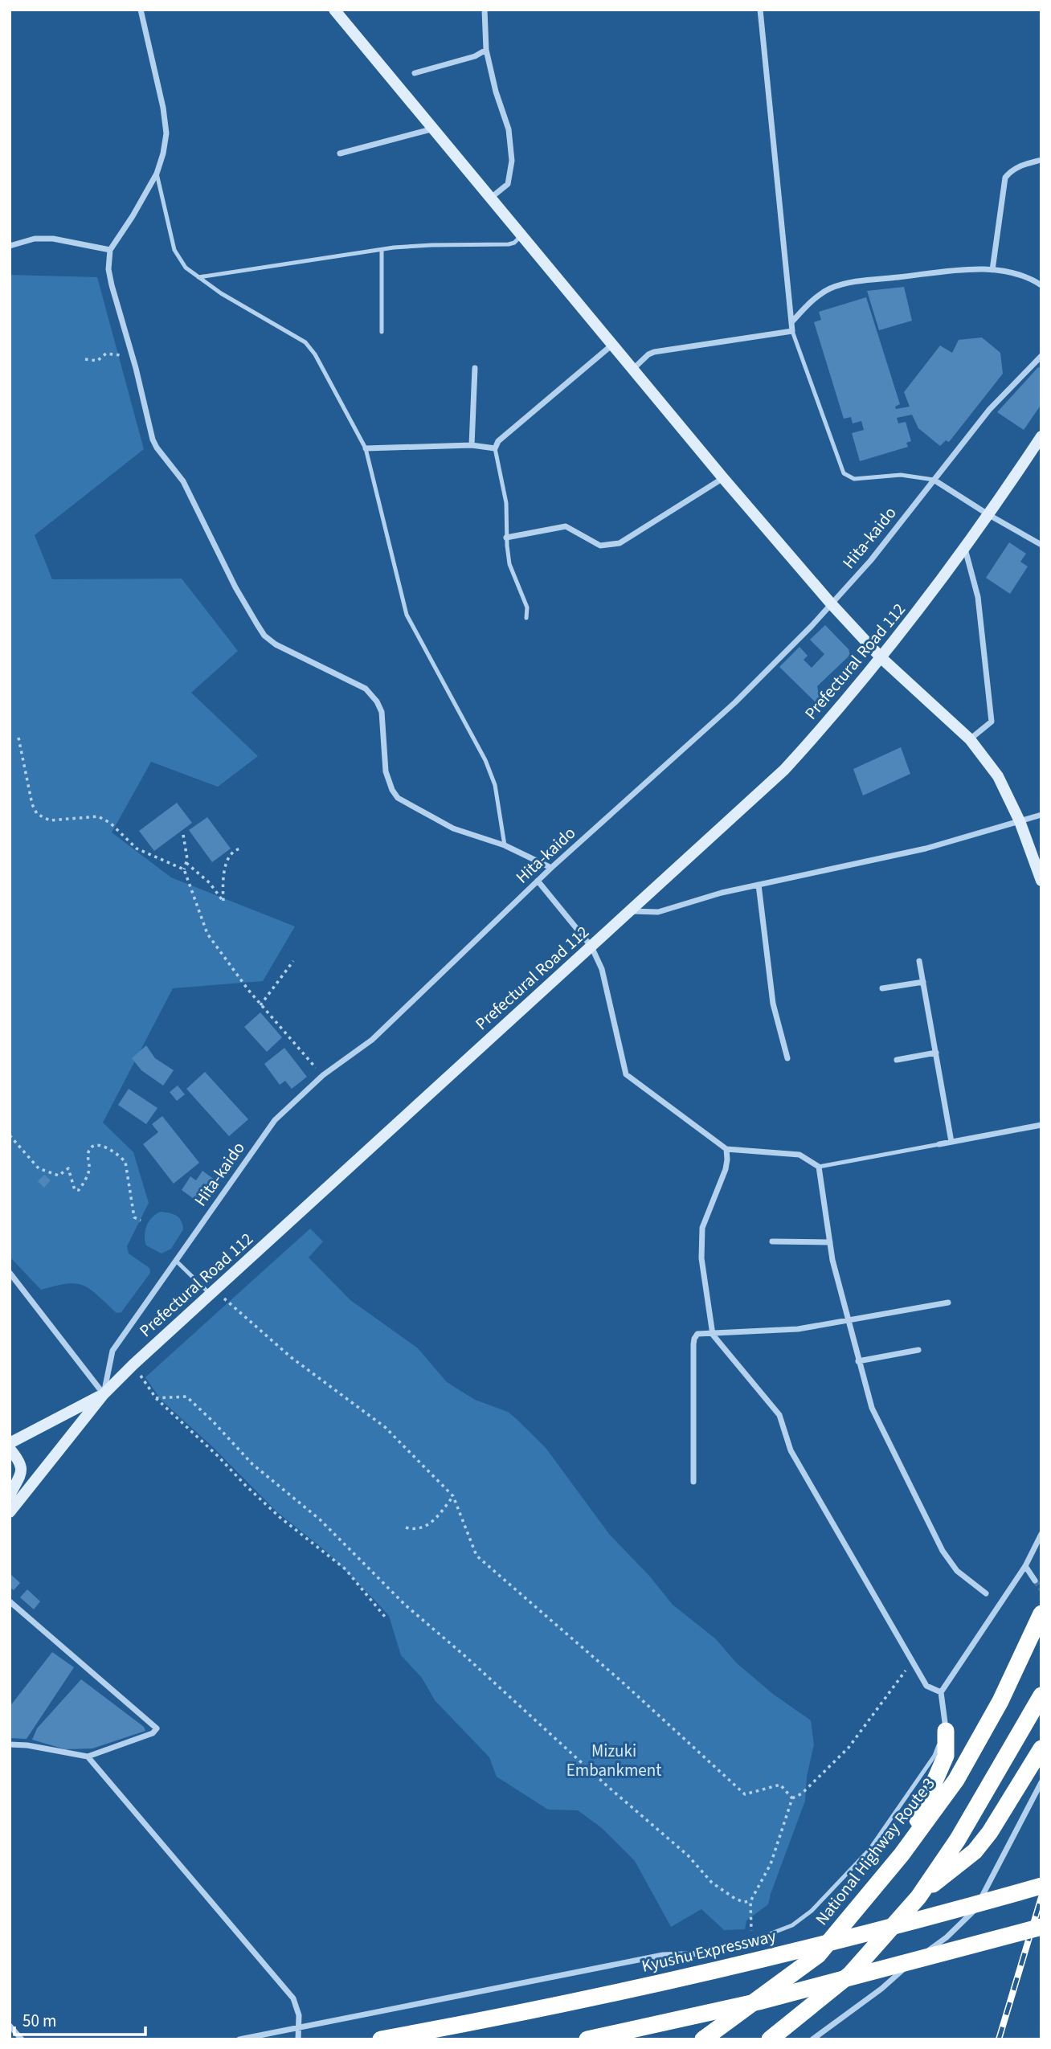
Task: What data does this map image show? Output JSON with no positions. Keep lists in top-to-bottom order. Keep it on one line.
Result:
{"streets":{"highway":["National Highway Route 3","Kyushu Expressway"],"main road":["Prefectural Road 112"],"street":["Hita-kaido"]},"crossings":[["Hita-kaido","Prefectural Road 112"]],"parks":["Mizuki Embankment"],"scale_bar":"50 m"}
